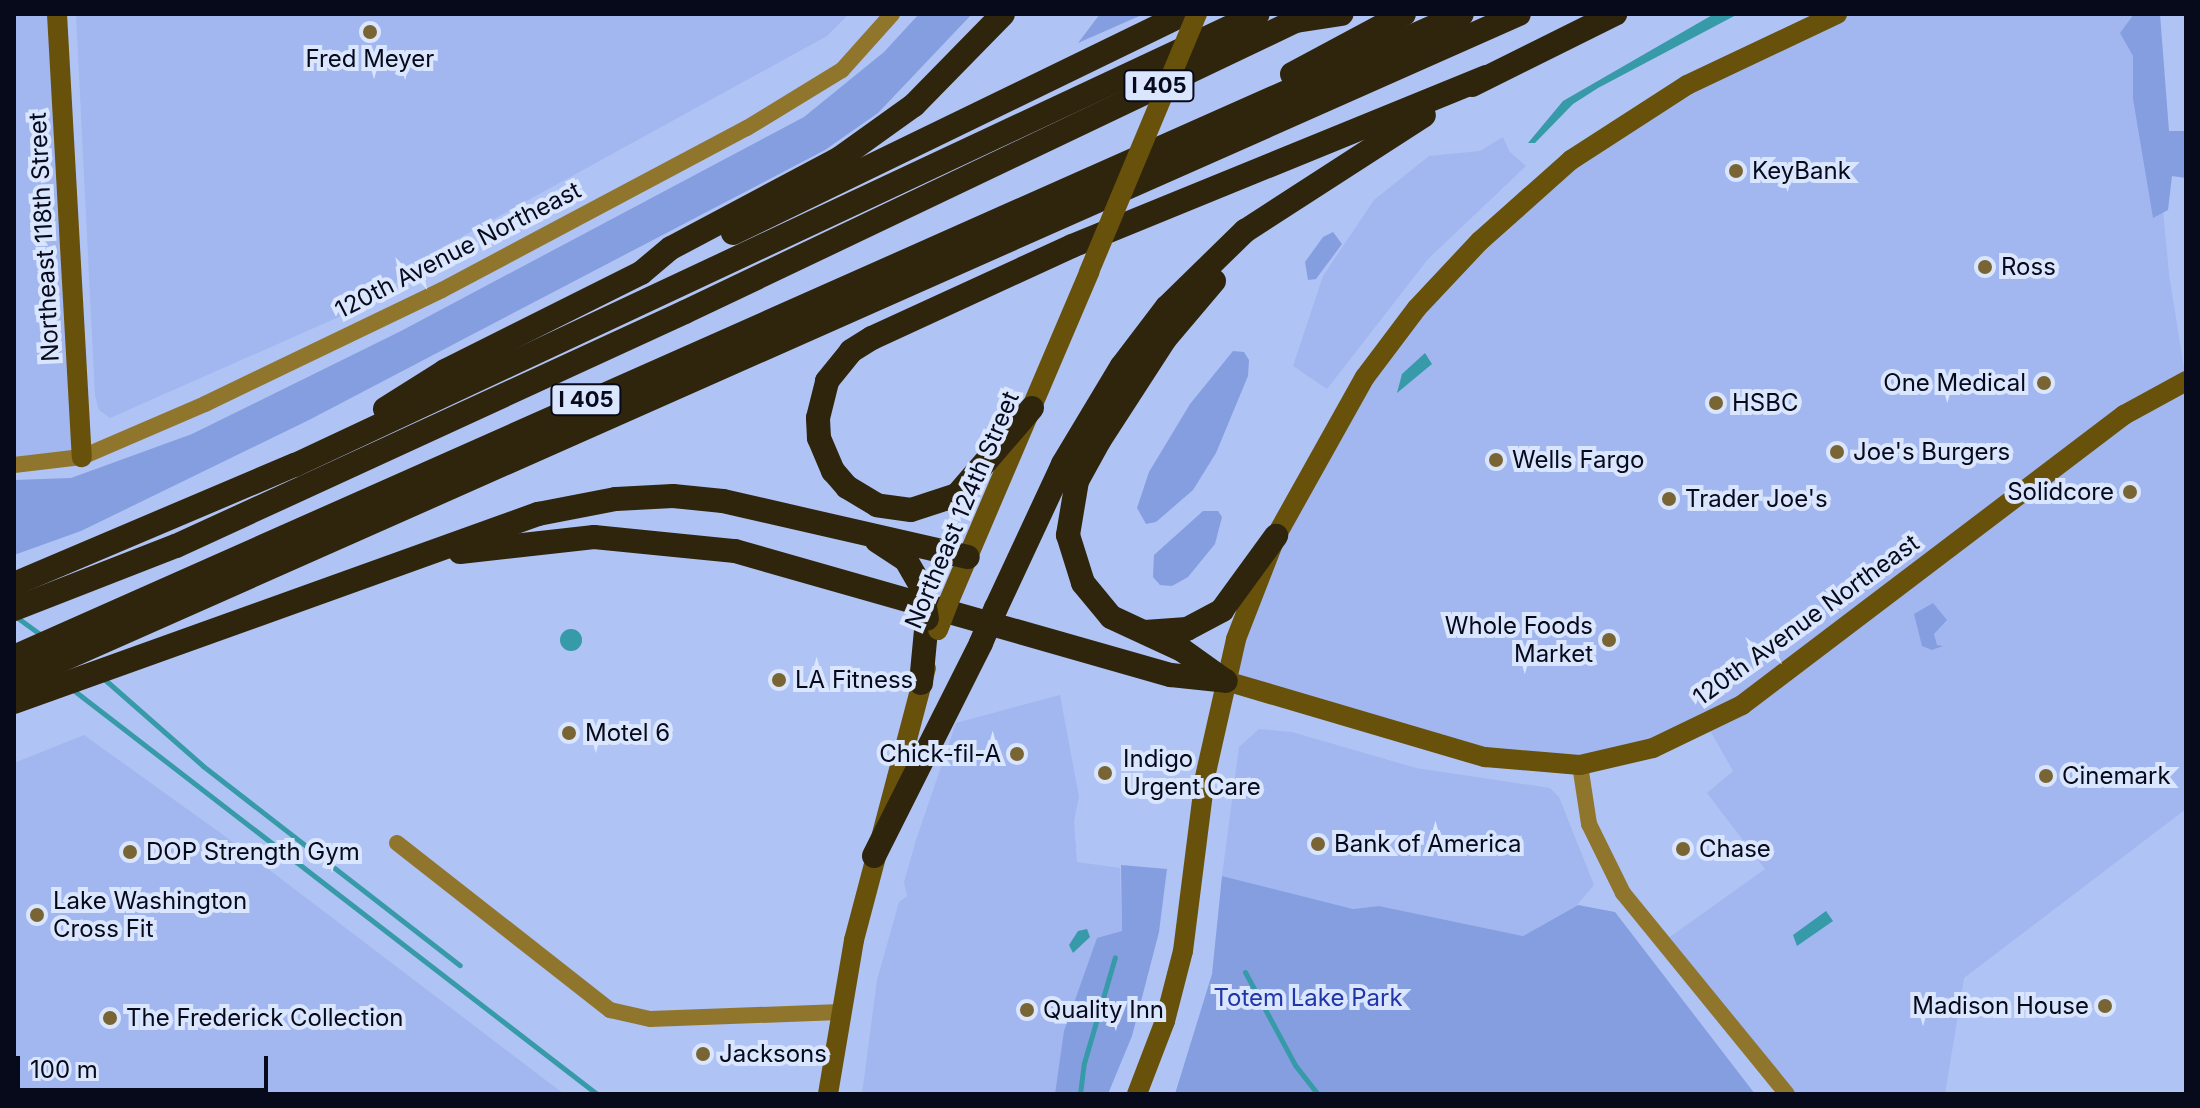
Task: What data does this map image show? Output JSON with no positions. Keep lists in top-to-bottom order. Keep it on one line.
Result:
{"streets":{"highway":["I 405"],"main road":["Northeast 118th Street","120th Avenue Northeast","Northeast 124th Street"]},"crossings":[["Northeast 118th Street","120th Avenue Northeast"]],"parks":["Totem Lake Park"],"places":["Fred Meyer","KeyBank","Ross","One Medical","HSBC","Joe's Burgers","Wells Fargo","Solidcore","Trader Joe's","Whole Foods Market","LA Fitness","Motel 6","Chick-fil-A","Indigo Urgent Care","Cinemark","Bank of America","Chase","DOP Strength Gym","Lake Washington Cross Fit","Madison House","Quality Inn","The Frederick Collection","Jacksons"],"scale_bar":"100 m"}
